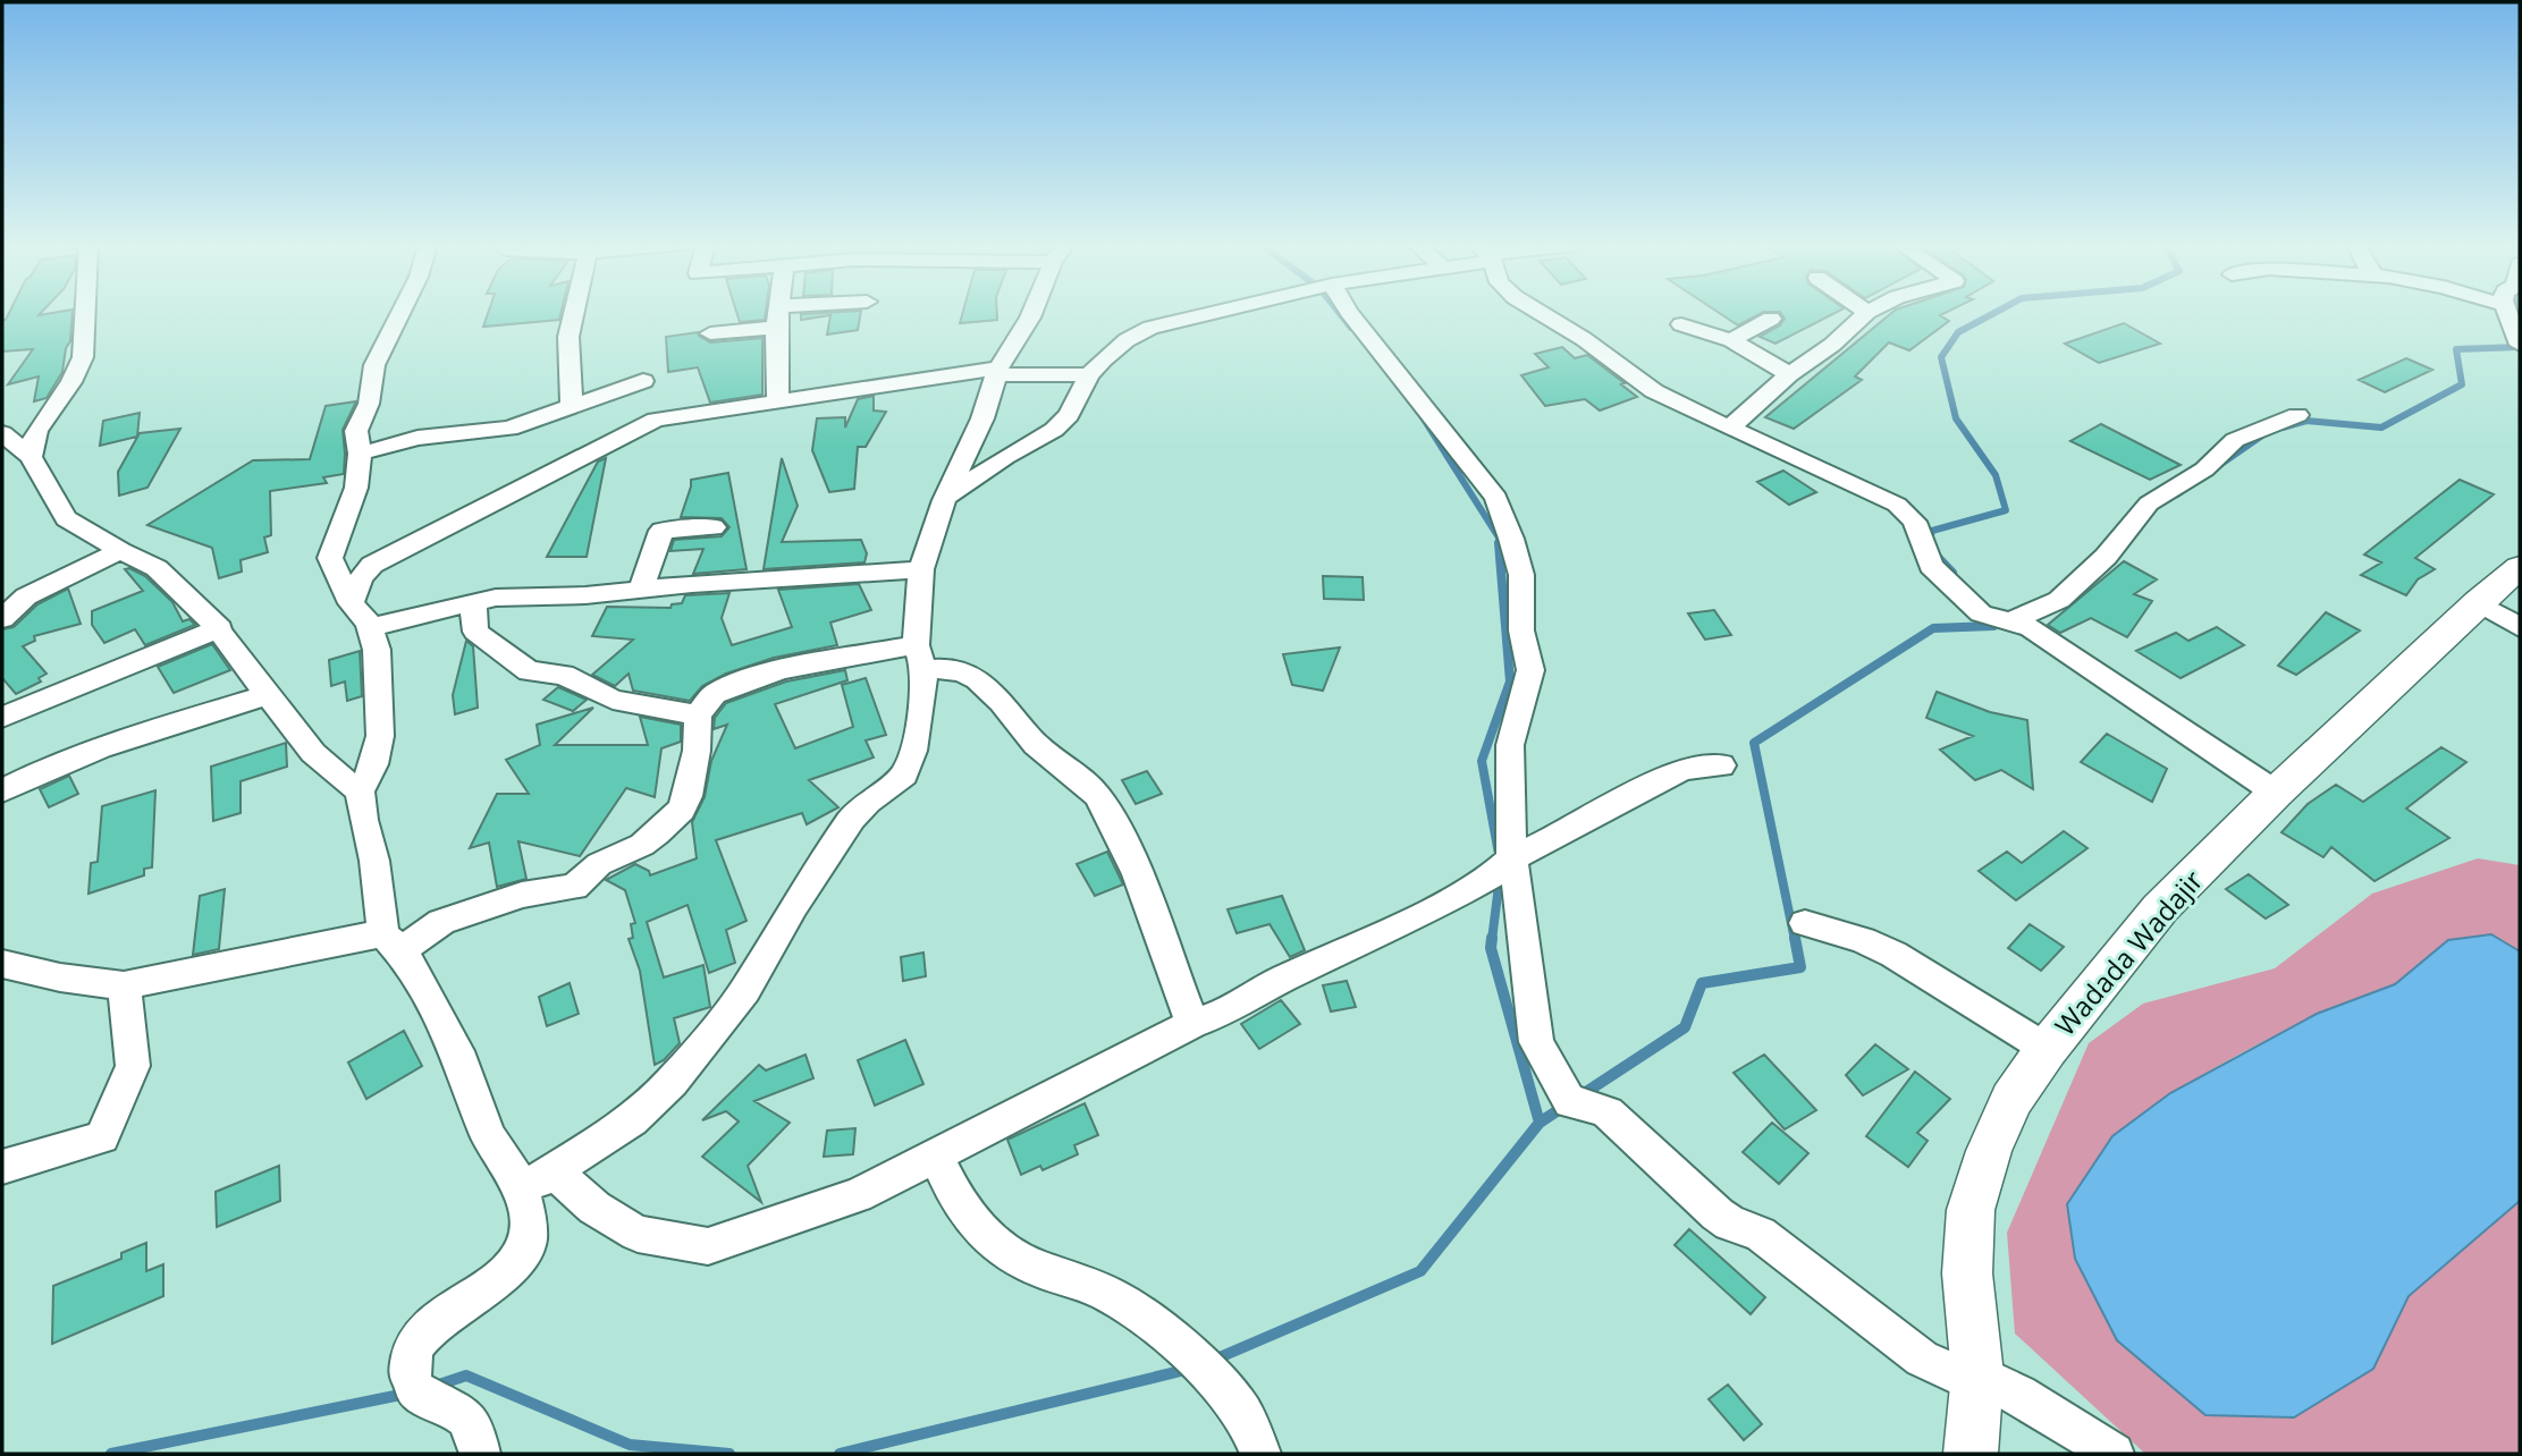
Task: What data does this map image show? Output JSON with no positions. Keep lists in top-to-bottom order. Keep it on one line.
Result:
{"streets":{"street":["Wadada Wadajir"]}}
